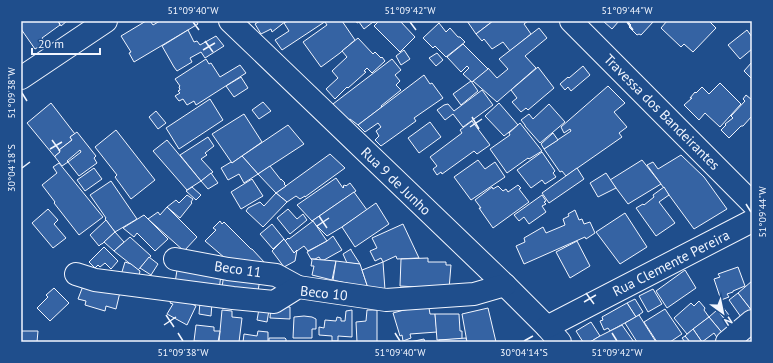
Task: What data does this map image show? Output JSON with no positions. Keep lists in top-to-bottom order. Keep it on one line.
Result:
{"streets":{"street":["Travessa dos Bandeirantes","Rua 9 de Junho","Rua Clemente Pereira","Beco 11","Beco 10"]},"crossings":[["Rua 9 de Junho","Rua Clemente Pereira"],["Rua 9 de Junho","Beco 10"],["Beco 11","Beco 10"]],"scale_bar":"20 m","north":"bottom right","coordinates":["51°09'40\"W","51°09'42\"W","51°09'44\"W","51°09'38\"W","30°04'18\"S","30°04'14\"S"]}
